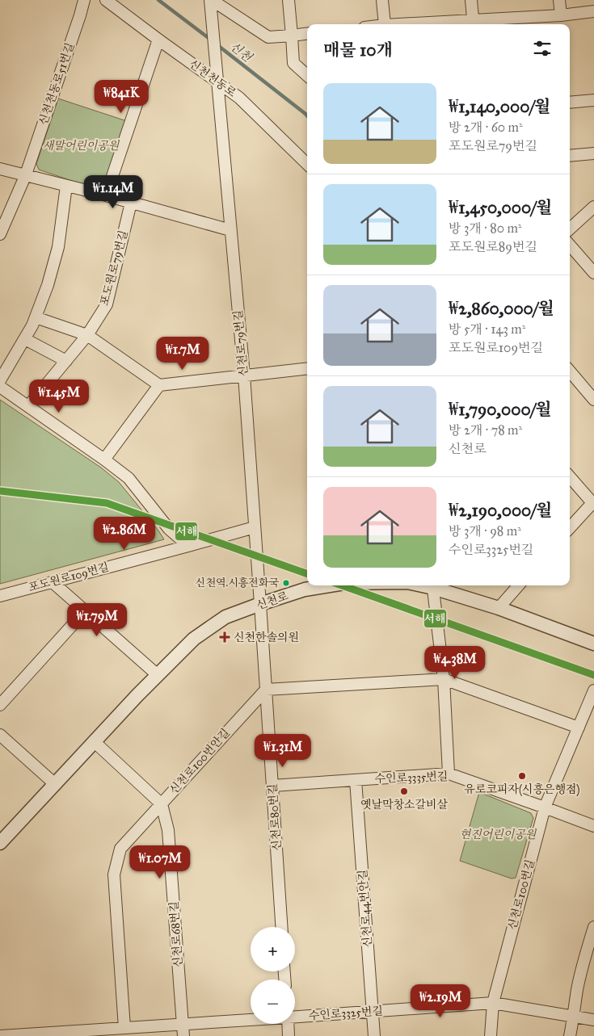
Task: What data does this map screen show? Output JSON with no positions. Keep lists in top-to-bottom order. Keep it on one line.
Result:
{"streets":{"street":["신천천동로","신천천동로51번길","포도원로79번길","신천로79번길","포도원로109번길","신천로","신천로100번안길","수인로3335번길","신천로80번길","신천로100번길","신천로44번안길","신천로68번길","수인로3325번길"]},"crossings":[["신천천동로","신천로79번길"],["신천로79번길","포도원로109번길"],["신천로79번길","신천로"],["신천로79번길","신천로80번길"],["신천로","신천로80번길"],["신천로100번안길","신천로80번길"],["신천로100번안길","신천로68번길"],["신천로100번안길","수인로3325번길"],["수인로3335번길","신천로80번길"],["수인로3335번길","신천로100번길"],["수인로3335번길","신천로44번안길"],["신천로100번길","수인로3325번길"],["신천로44번안길","수인로3325번길"],["신천로68번길","수인로3325번길"]],"water":["신천"],"parks":["새말어린이공원","현진어린이공원"],"places":{"other":["신천역.시흥전화국","유로코피자(시흥은행점)","옛날막창소갈비살"],"health":["신천한솔의원"]},"lines":["transit line 서해"],"page":{"heading":"매물 10개","list":[{"name":"₩1,140,000/월","note":"방 2개 · 60 m² · 포도원로79번길"},{"name":"₩1,450,000/월","note":"방 3개 · 80 m² · 포도원로89번길"},{"name":"₩2,860,000/월","note":"방 5개 · 143 m² · 포도원로109번길"},{"name":"₩1,790,000/월","note":"방 2개 · 78 m² · 신천로"},{"name":"₩2,190,000/월","note":"방 3개 · 98 m² · 수인로3325번길"}],"price":["₩841K","₩1.14M","₩1.7M","₩1.45M","₩2.86M","₩1.79M","₩4.38M","₩1.31M","₩1.07M","₩2.19M"],"map_buttons":["+","−"]}}
